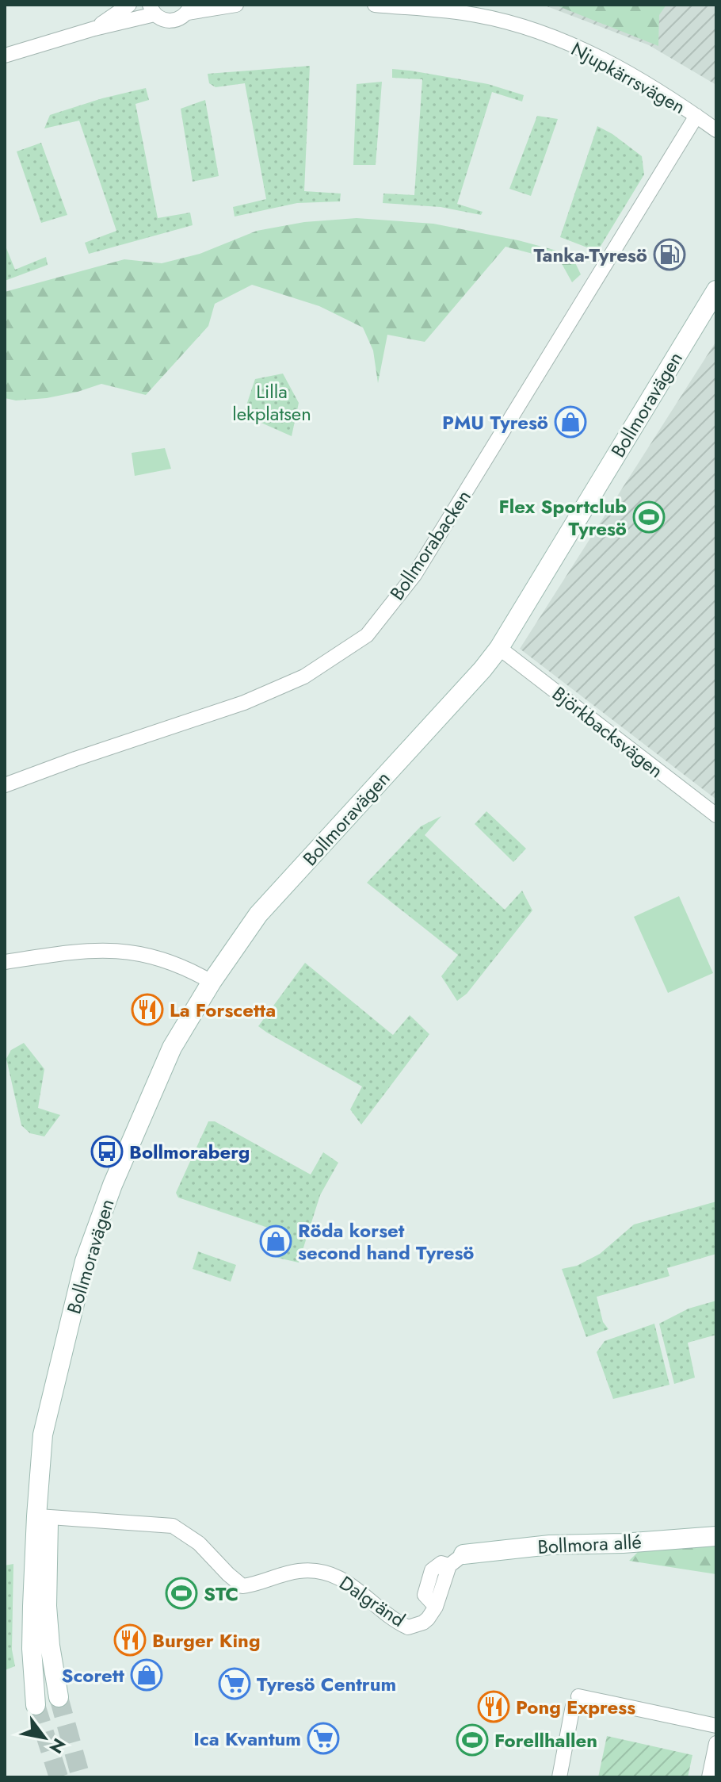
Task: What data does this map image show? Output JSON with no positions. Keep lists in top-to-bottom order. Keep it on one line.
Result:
{"streets":{"street":["Njupkärrsvägen","Bollmoravägen","Bollmorabacken","Björkbacksvägen","Bollmora allé","Dalgränd"]},"crossings":[["Njupkärrsvägen","Bollmorabacken"],["Bollmoravägen","Björkbacksvägen"],["Bollmoravägen","Dalgränd"],["Bollmora allé","Dalgränd"]],"parks":["Lilla lekplatsen"],"places":{"fuel station":["Tanka-Tyresö"],"shop":["PMU Tyresö","Röda korset second hand Tyresö","Scorett"],"sports":["Flex Sportclub Tyresö","STC","Forellhallen"],"restaurant":["La Forscetta","Burger King","Pong Express"],"bus stop":["Bollmoraberg"],"supermarket":["Tyresö Centrum","Ica Kvantum"]},"north":"bottom right"}
